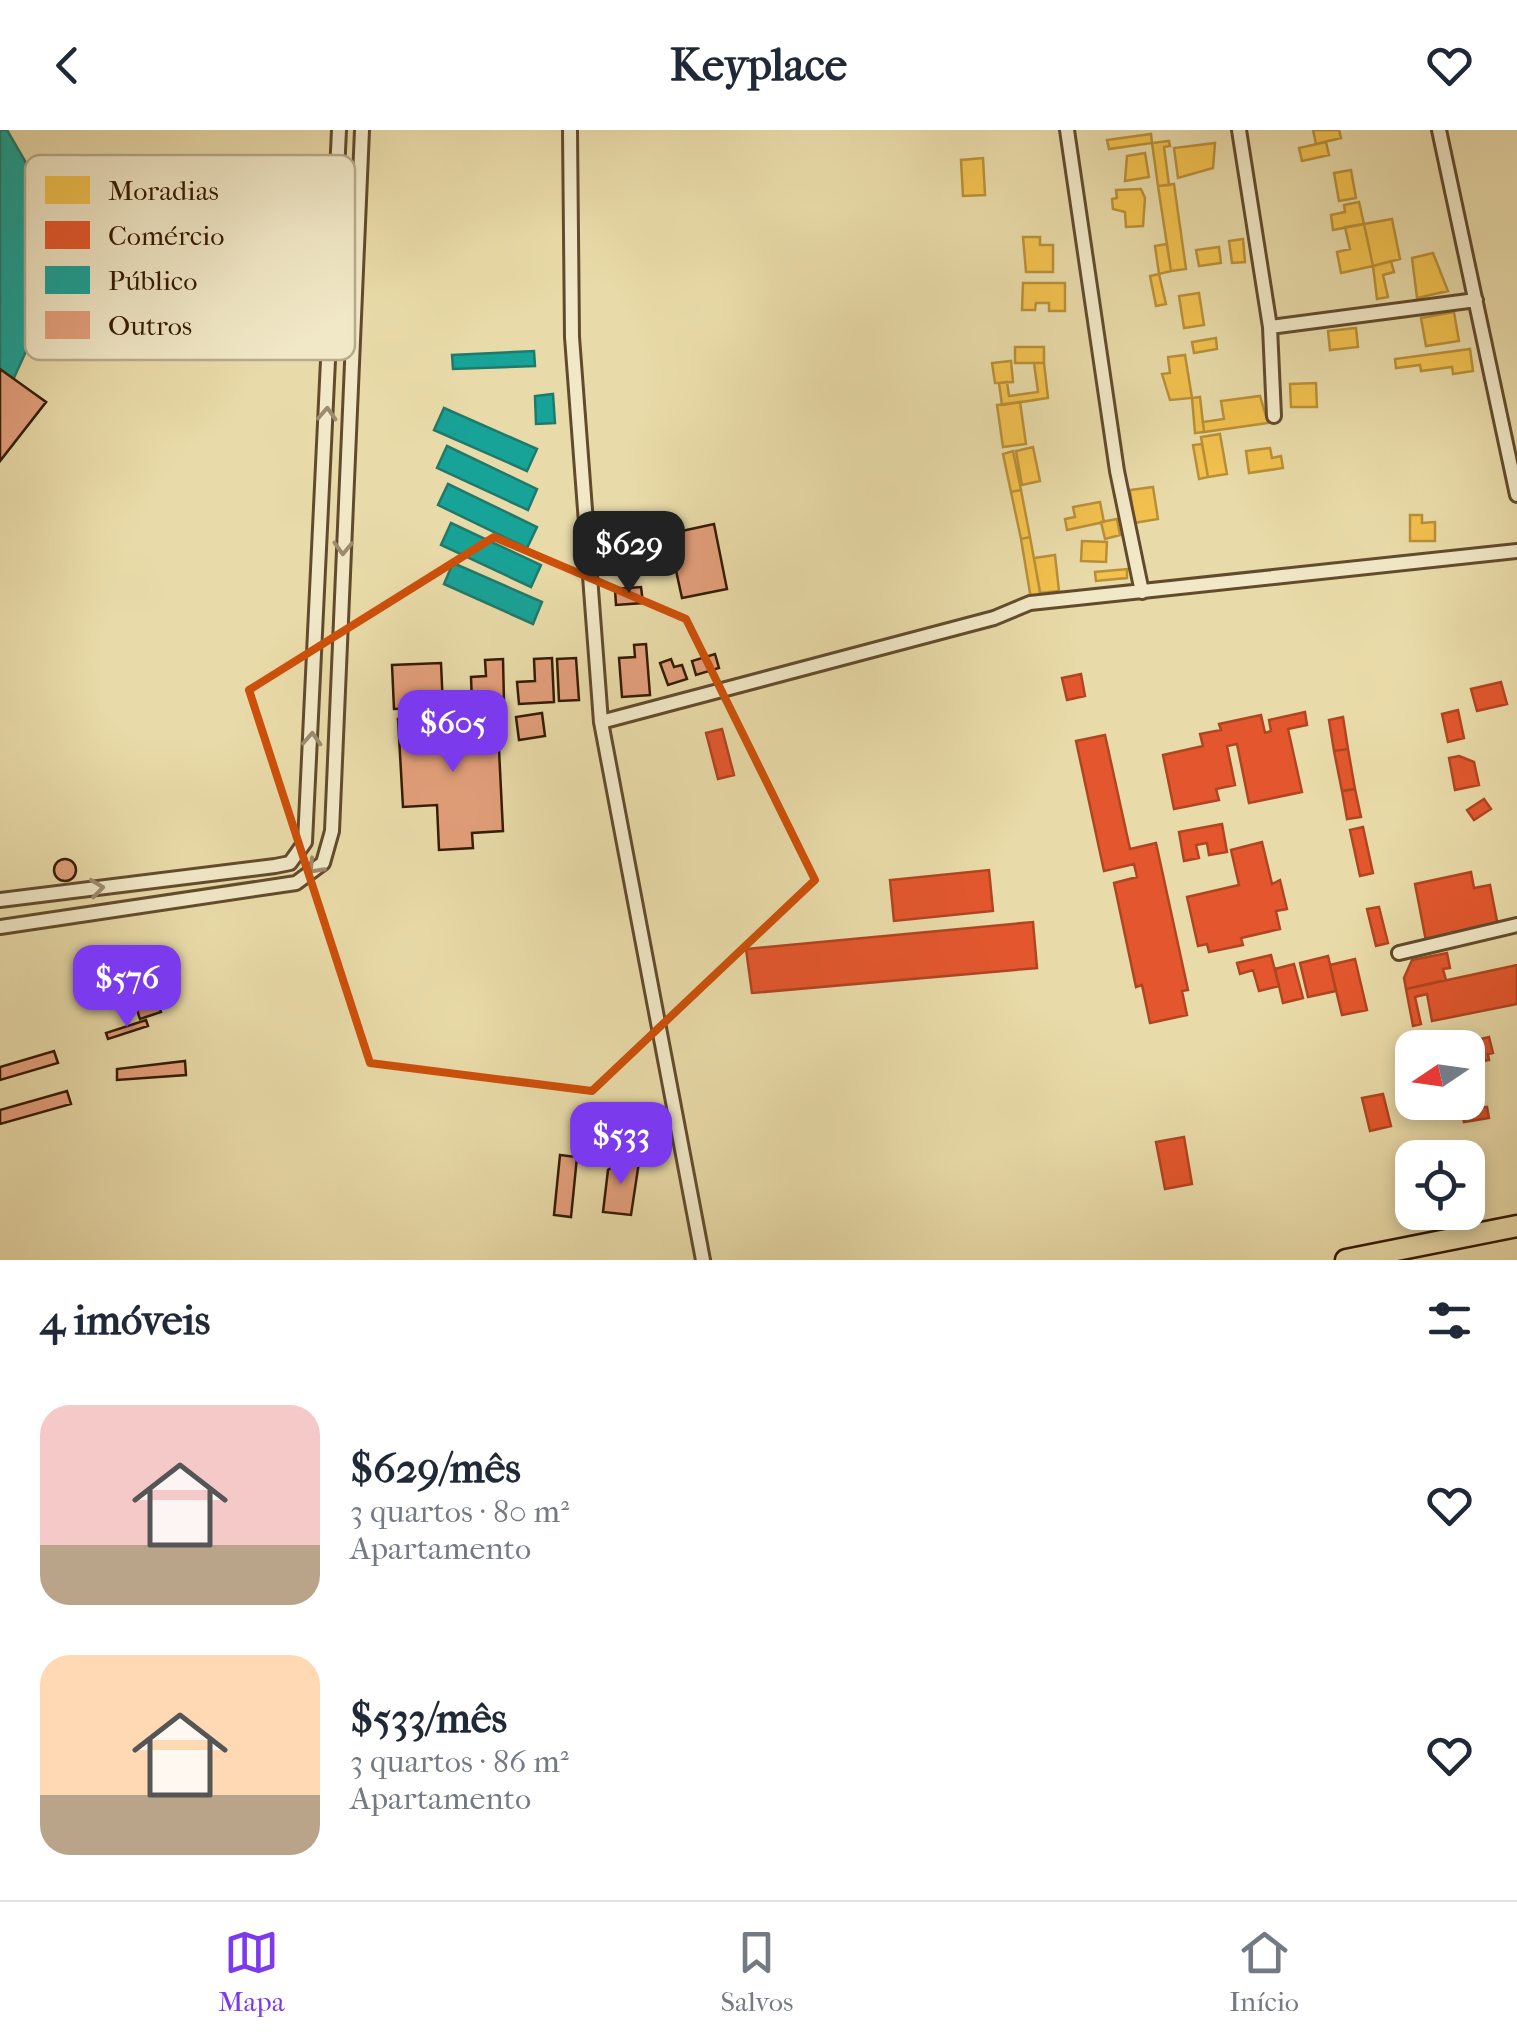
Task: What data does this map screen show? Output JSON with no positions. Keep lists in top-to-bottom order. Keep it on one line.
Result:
{"legend":["Moradias","Comércio","Público","Outros"],"north":"left","page":{"header":"Keyplace","price":["$629","$605","$576","$533"],"heading":"4 imóveis","list":[{"name":"$629/mês","note":"3 quartos · 80 m² · Apartamento"},{"name":"$533/mês","note":"3 quartos · 86 m² · Apartamento"}],"tabs":["Mapa","Salvos","Início"]}}
